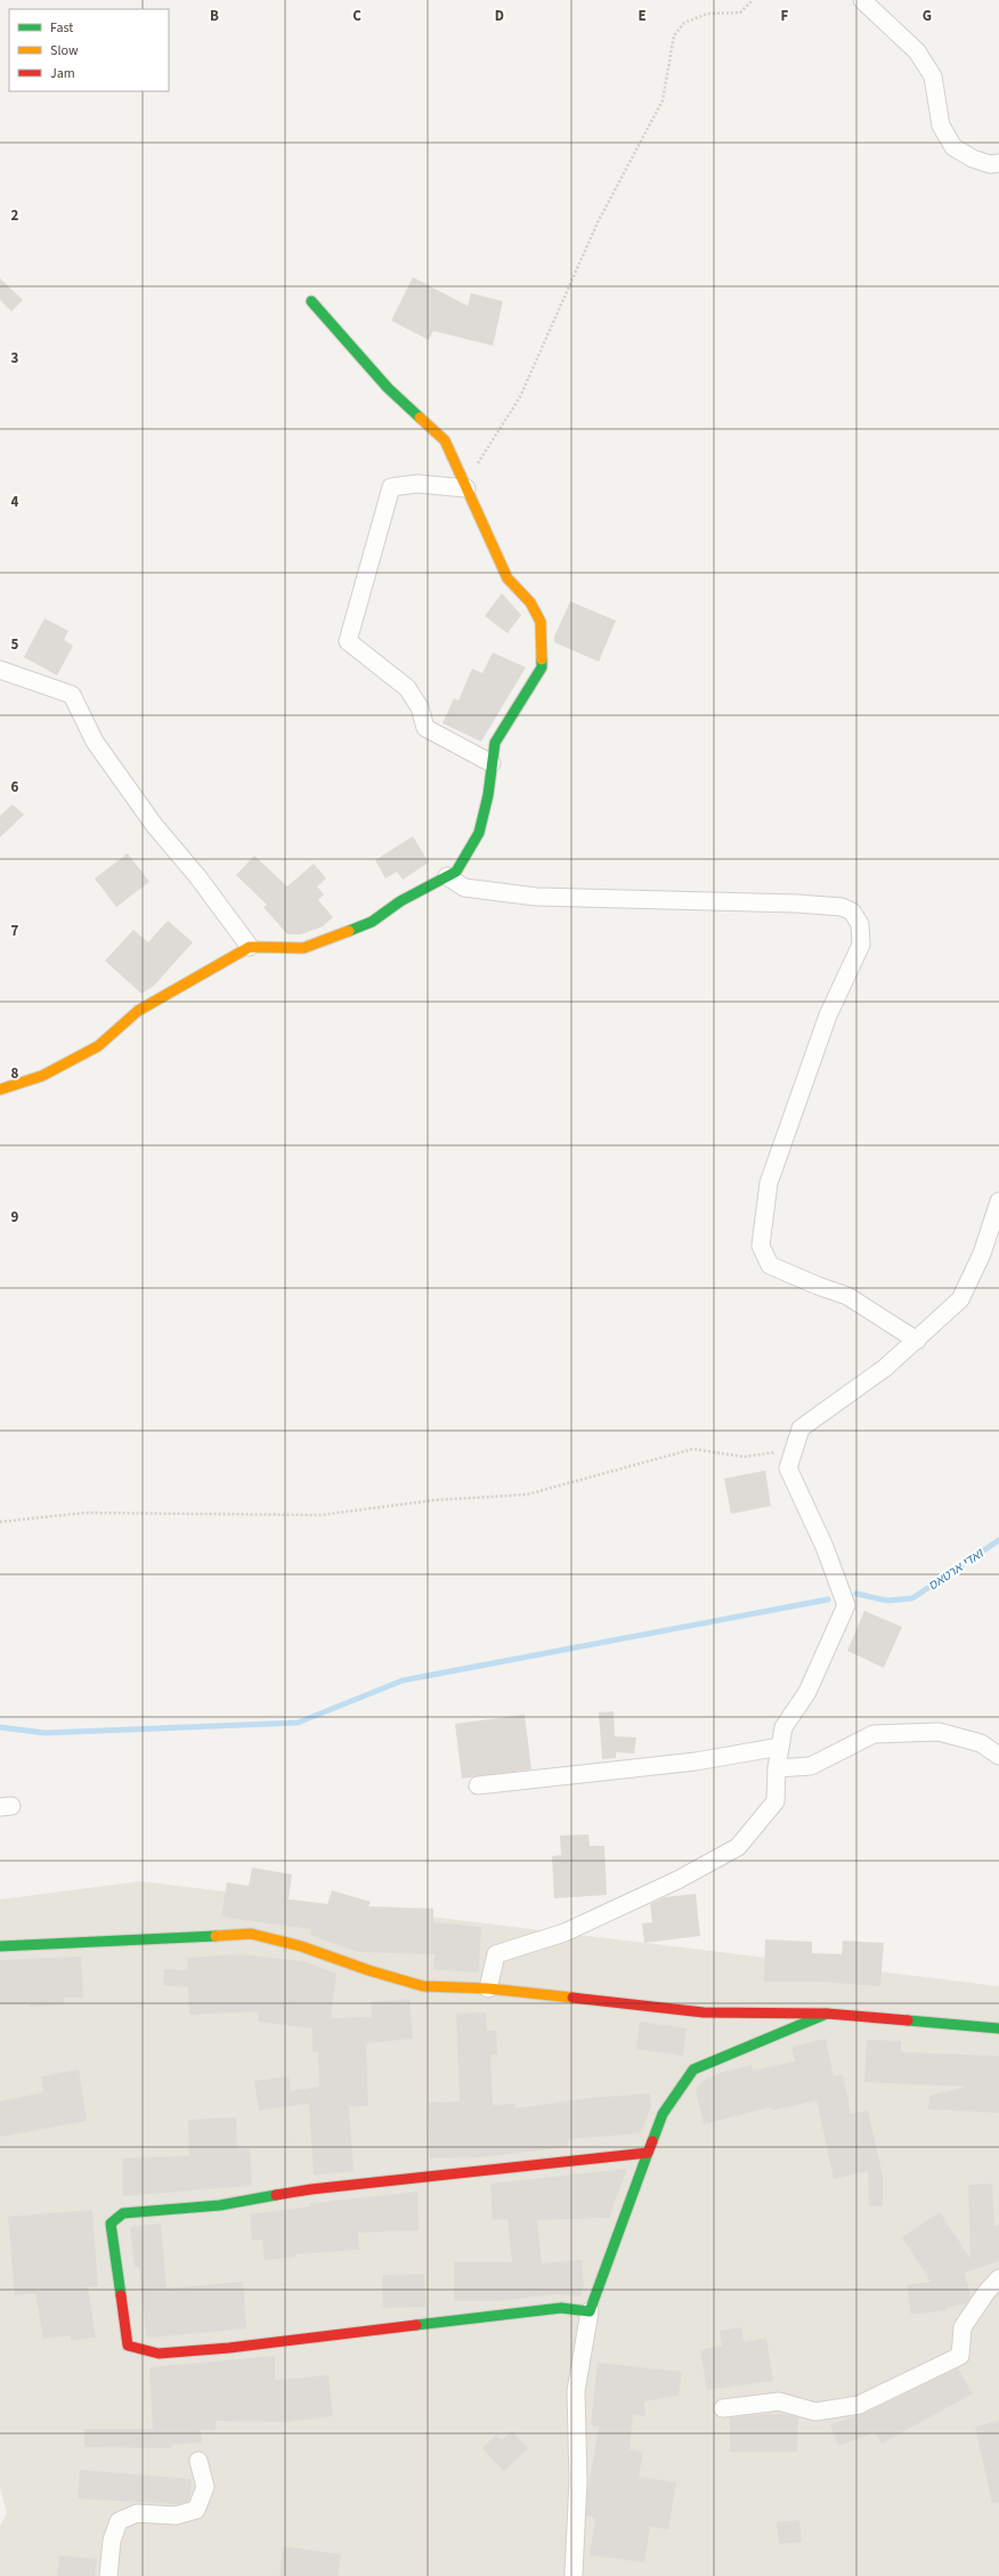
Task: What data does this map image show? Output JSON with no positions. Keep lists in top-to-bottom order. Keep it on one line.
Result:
{"water":["ואדי ארטאס"],"legend":["Fast","Slow","Jam"],"grid":{"columns":["B","C","D","E","F","G"],"rows":["2","3","4","5","6","7","8","9"]}}
